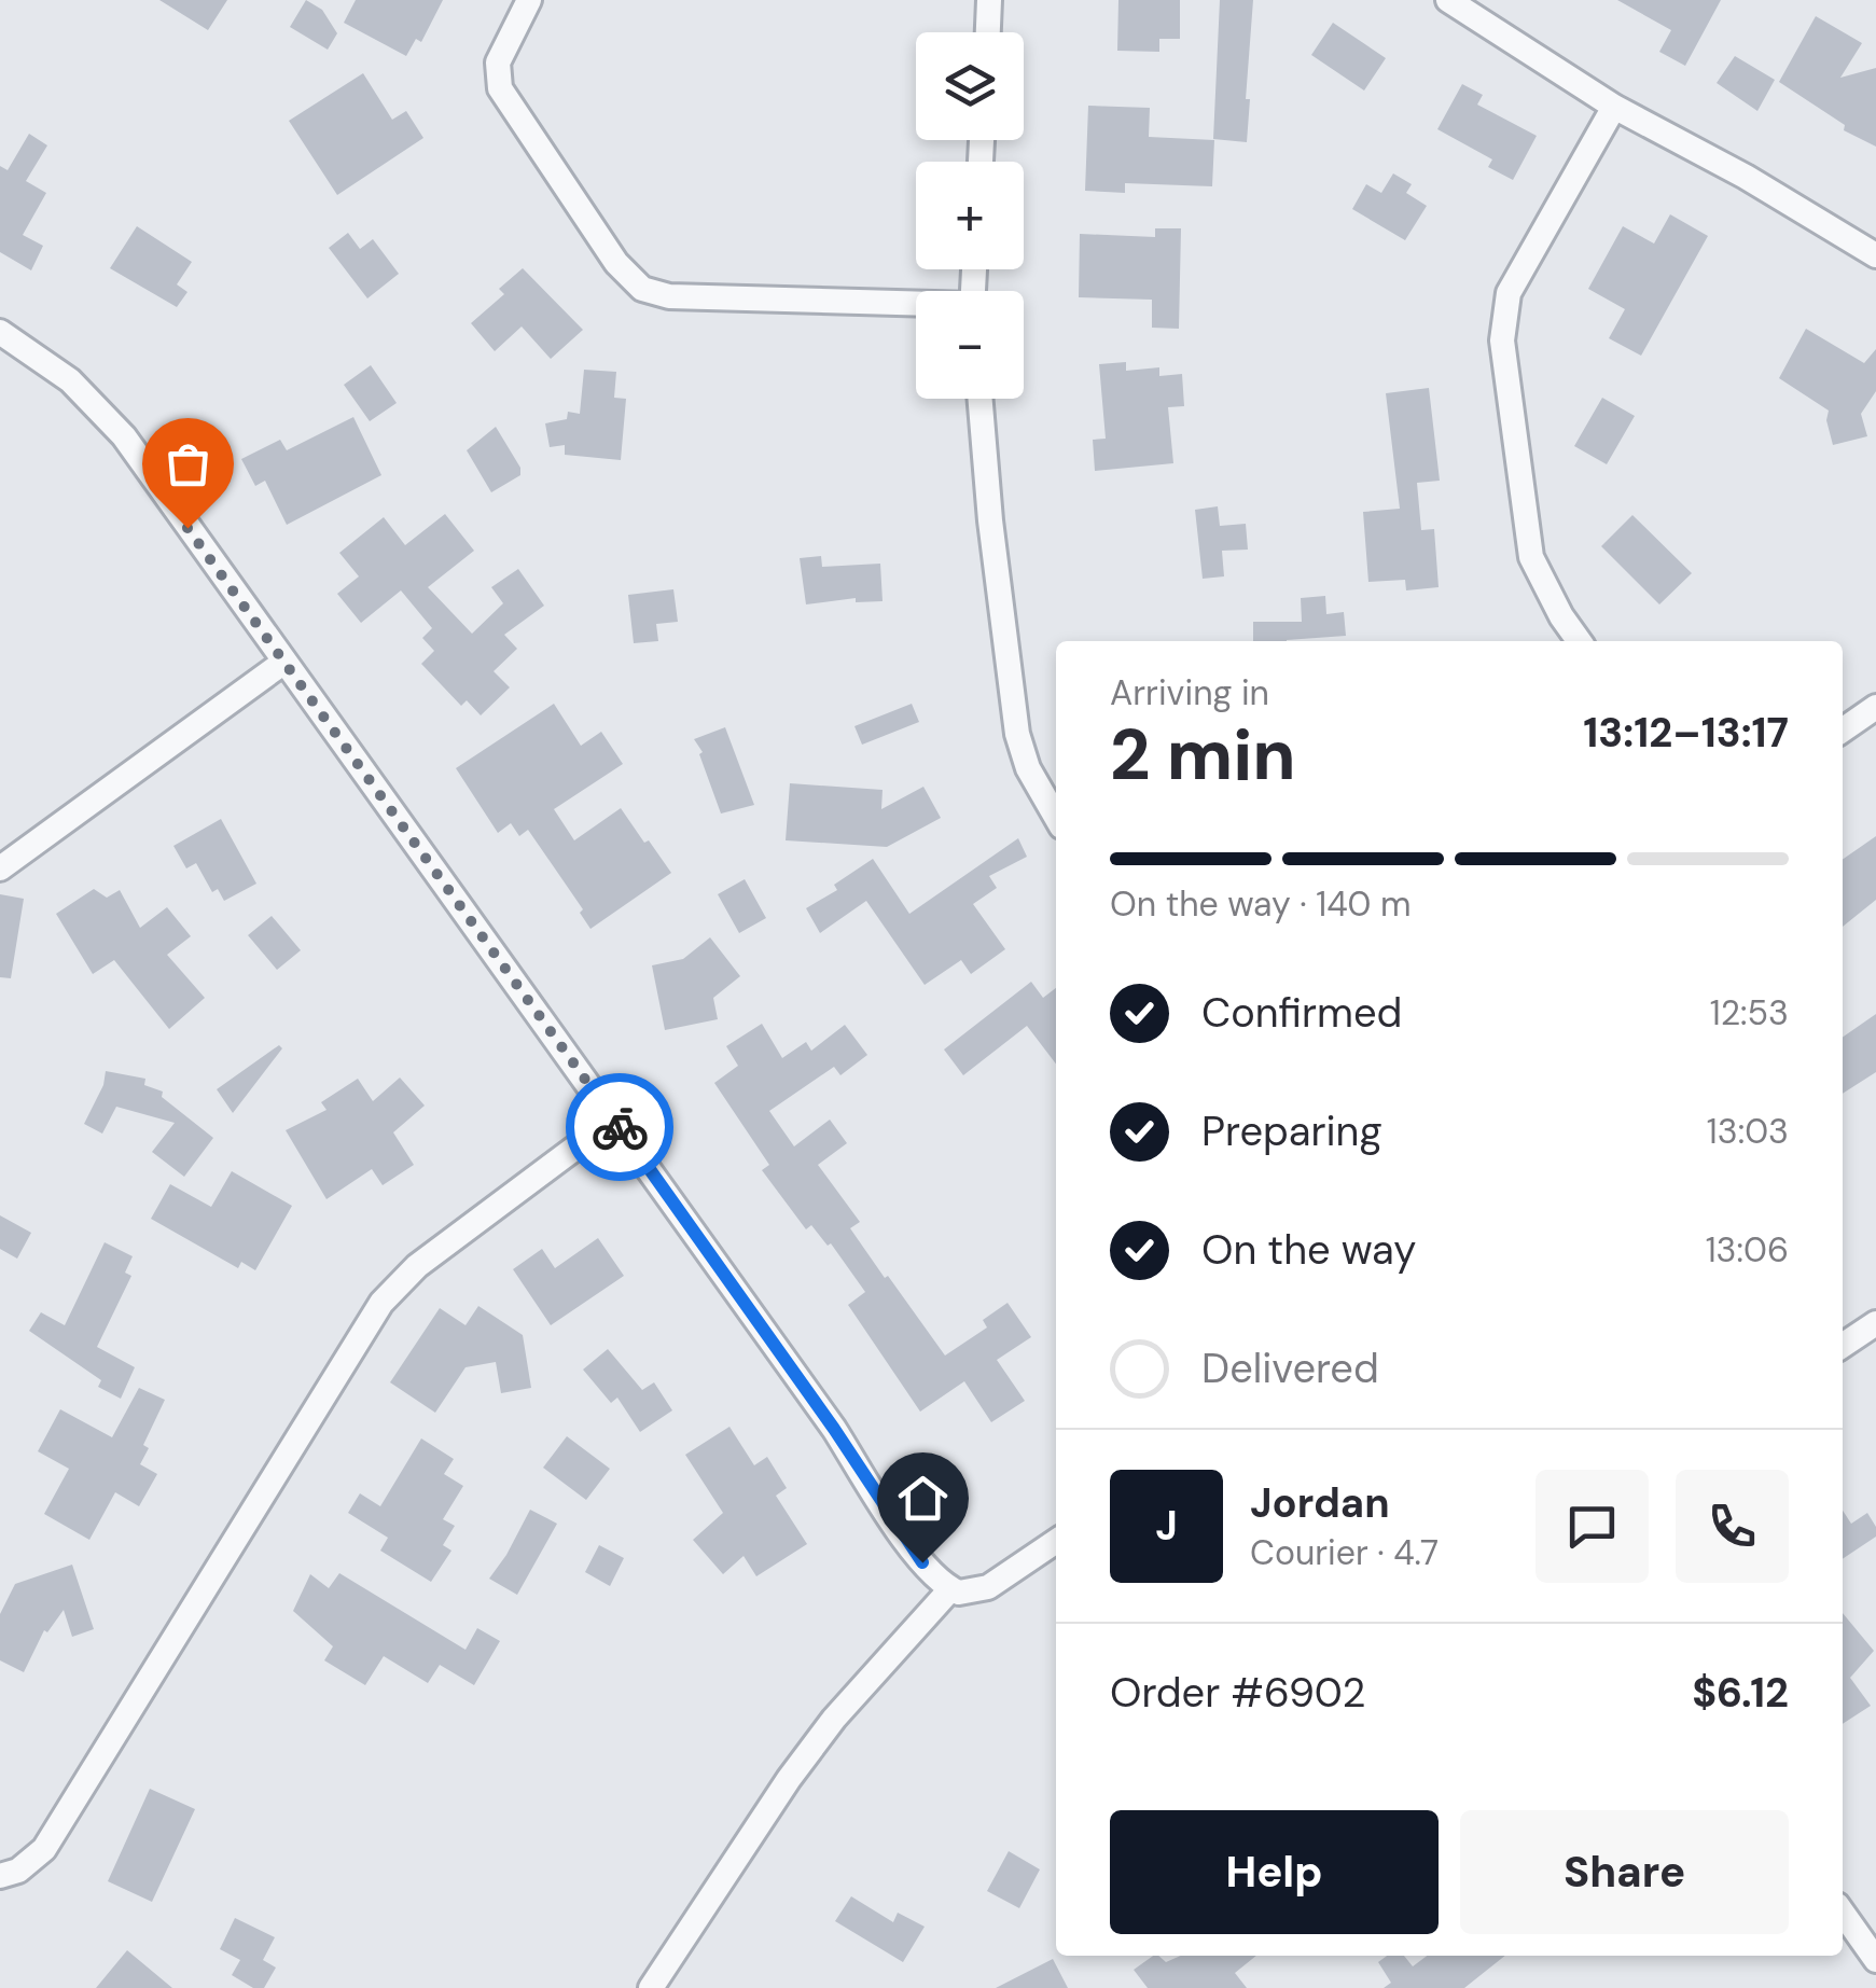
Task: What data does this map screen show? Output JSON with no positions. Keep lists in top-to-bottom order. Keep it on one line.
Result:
{"page":{"map_buttons":["+","−"],"heading":["2 min","Arriving in","13:12–13:17"],"panel":["Jordan","Courier · 4.7","Order #6902","$6.12"],"bar":"On the way · 140 m","list":[["Confirmed","12:53"],["Preparing","13:03"],["On the way","13:06"],"Delivered"],"round":"J","buttons":["Help","Share"]}}
